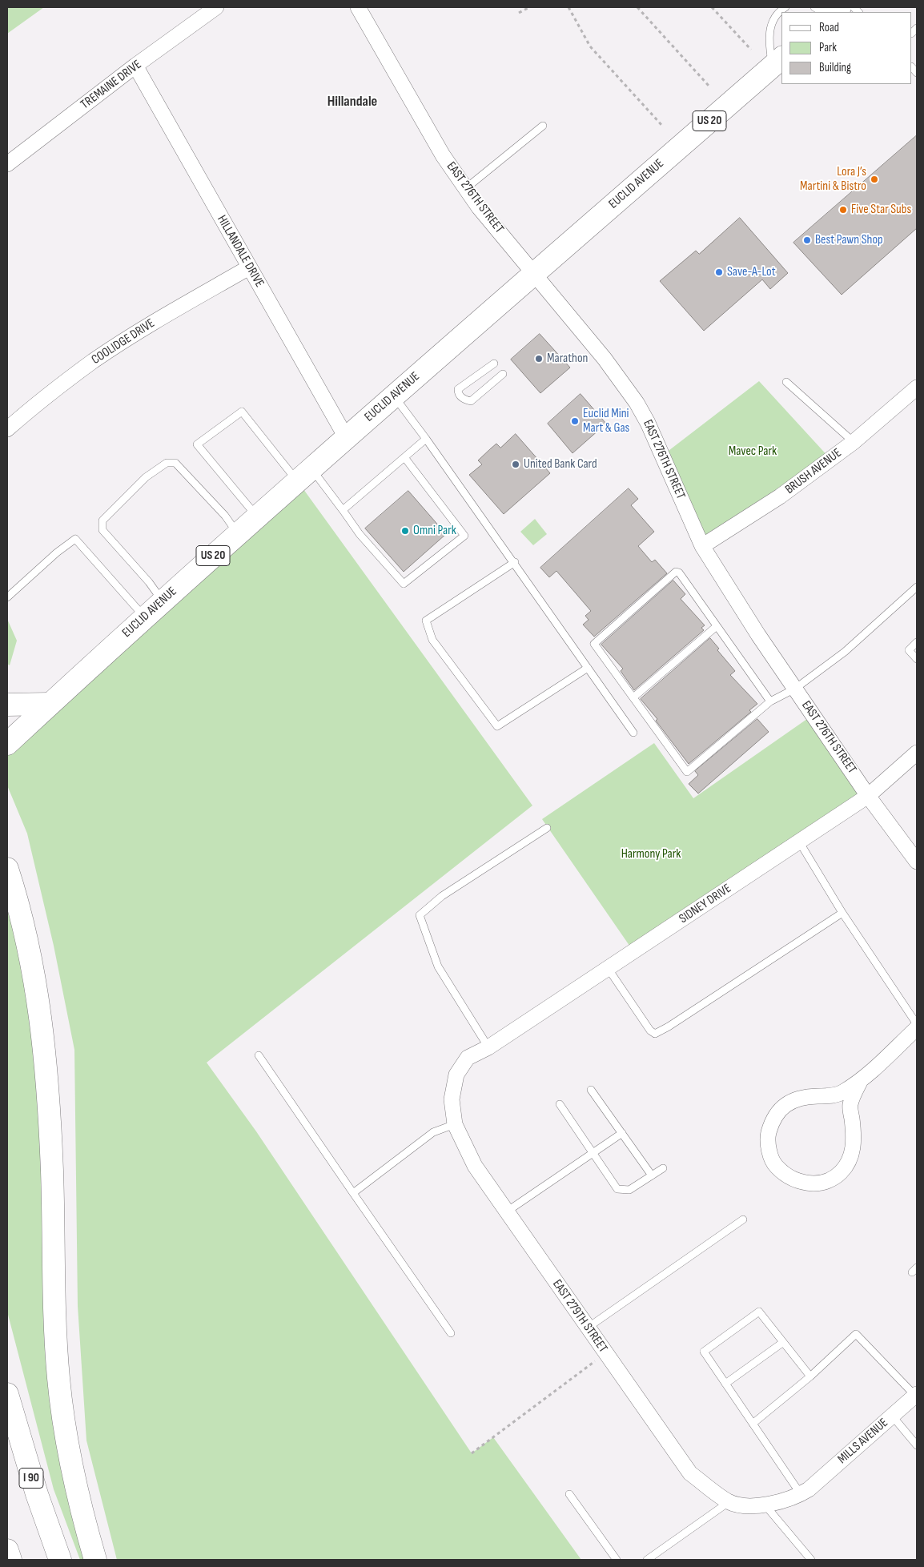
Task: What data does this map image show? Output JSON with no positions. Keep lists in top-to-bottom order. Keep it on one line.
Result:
{"streets":{"main road":["US 20","EUCLID AVENUE","I 90"],"street":["TREMAINE DRIVE","EAST 276TH STREET","HILLANDALE DRIVE","COOLIDGE DRIVE","BRUSH AVENUE","SIDNEY DRIVE","EAST 279TH STREET","MILLS AVENUE"]},"crossings":[["TREMAINE DRIVE","HILLANDALE DRIVE"],["EUCLID AVENUE","EAST 276TH STREET"],["EUCLID AVENUE","HILLANDALE DRIVE"],["EAST 276TH STREET","BRUSH AVENUE"],["EAST 276TH STREET","SIDNEY DRIVE"],["HILLANDALE DRIVE","COOLIDGE DRIVE"],["SIDNEY DRIVE","EAST 279TH STREET"],["EAST 279TH STREET","MILLS AVENUE"]],"districts":["Hillandale"],"parks":["Mavec Park","Harmony Park"],"places":["Lora J’s Martini & Bistro","Five Star Subs","Best Pawn Shop","Save-A-Lot","Marathon","Euclid Mini Mart & Gas","United Bank Card","Omni Park"],"legend":["Road","Park","Building"]}
